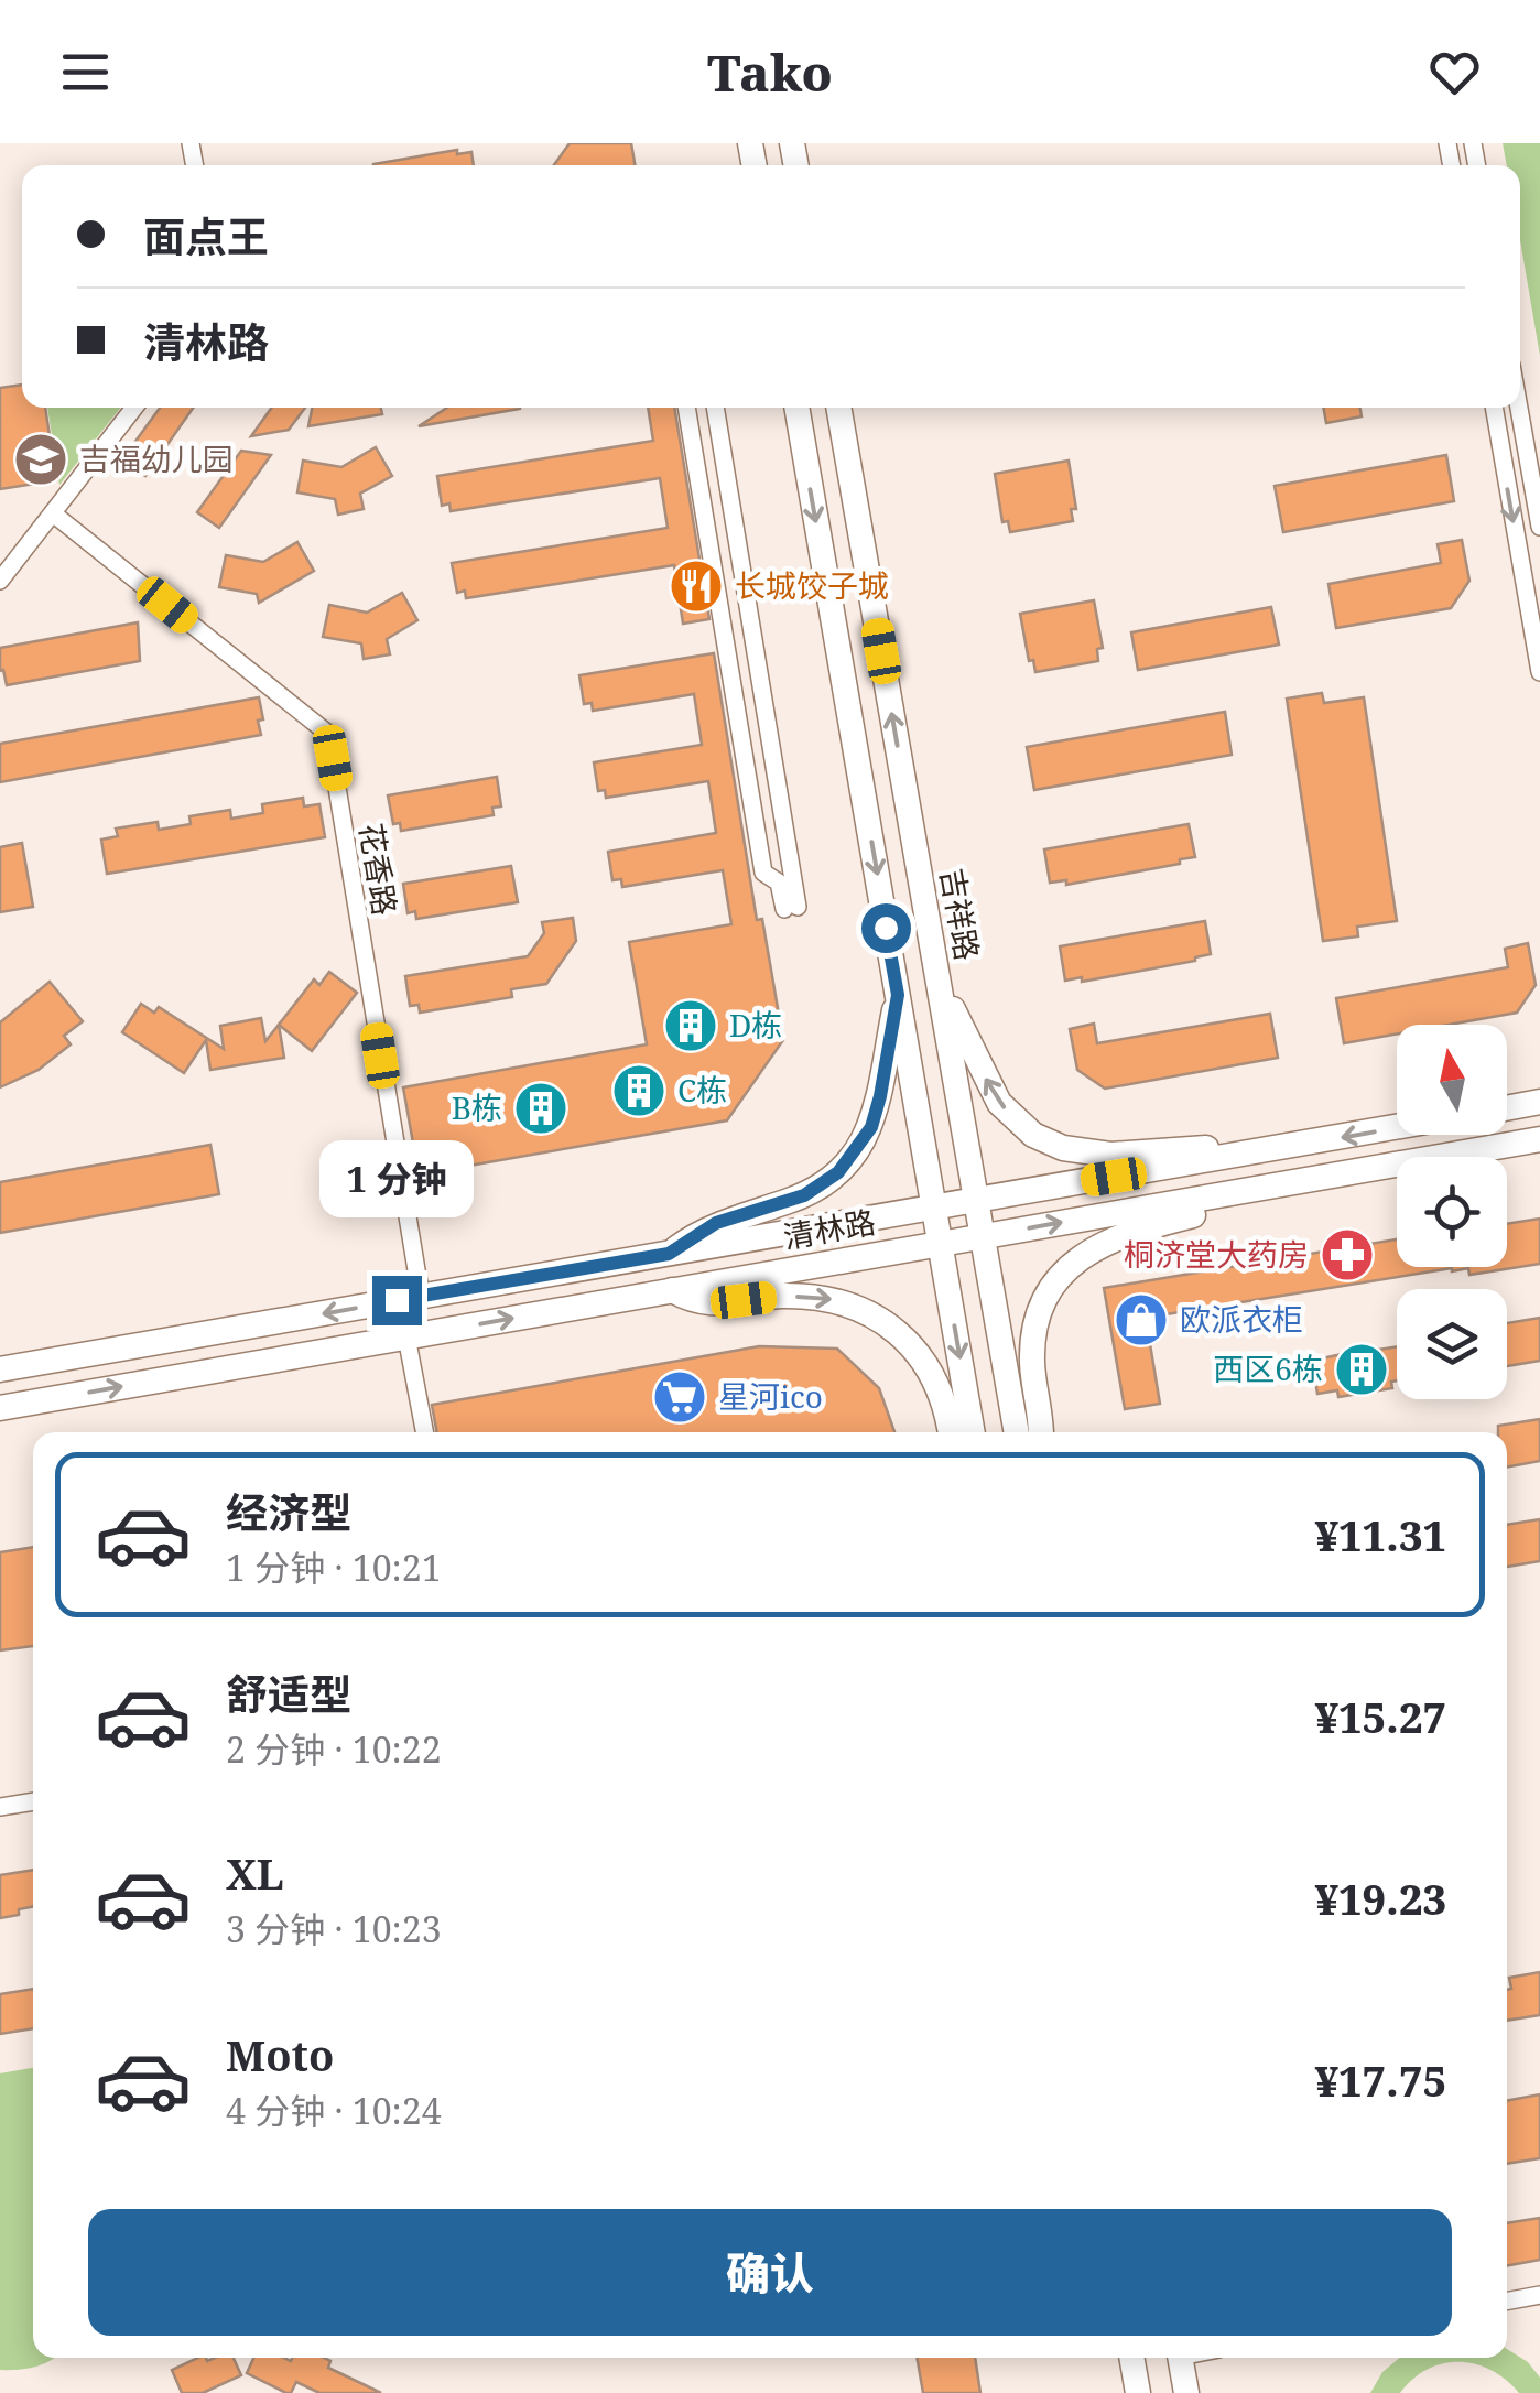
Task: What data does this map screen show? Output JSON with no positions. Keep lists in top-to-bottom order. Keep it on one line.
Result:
{"streets":{"main road":["吉祥路","清林路"],"street":["花香路"]},"crossings":[["花香路","清林路"],["吉祥路","清林路"]],"places":{"school or university":["吉福幼儿园"],"restaurant":["长城饺子城"],"building":["D栋","C栋","B栋","西区6栋"],"pharmacy":["桐济堂大药房"],"shop":["欧派衣柜"],"supermarket":["星河ico"]},"north":"top","page":{"header":"Tako","banner":["面点王","清林路"],"bubble":"1 分钟","list":[{"name":"经济型","note":"1 分钟 · 10:21","value":"¥11.31"},{"name":"舒适型","note":"2 分钟 · 10:22","value":"¥15.27"},{"name":"XL","note":"3 分钟 · 10:23","value":"¥19.23"},{"name":"Moto","note":"4 分钟 · 10:24","value":"¥17.75"}],"buttons":"确认"}}
